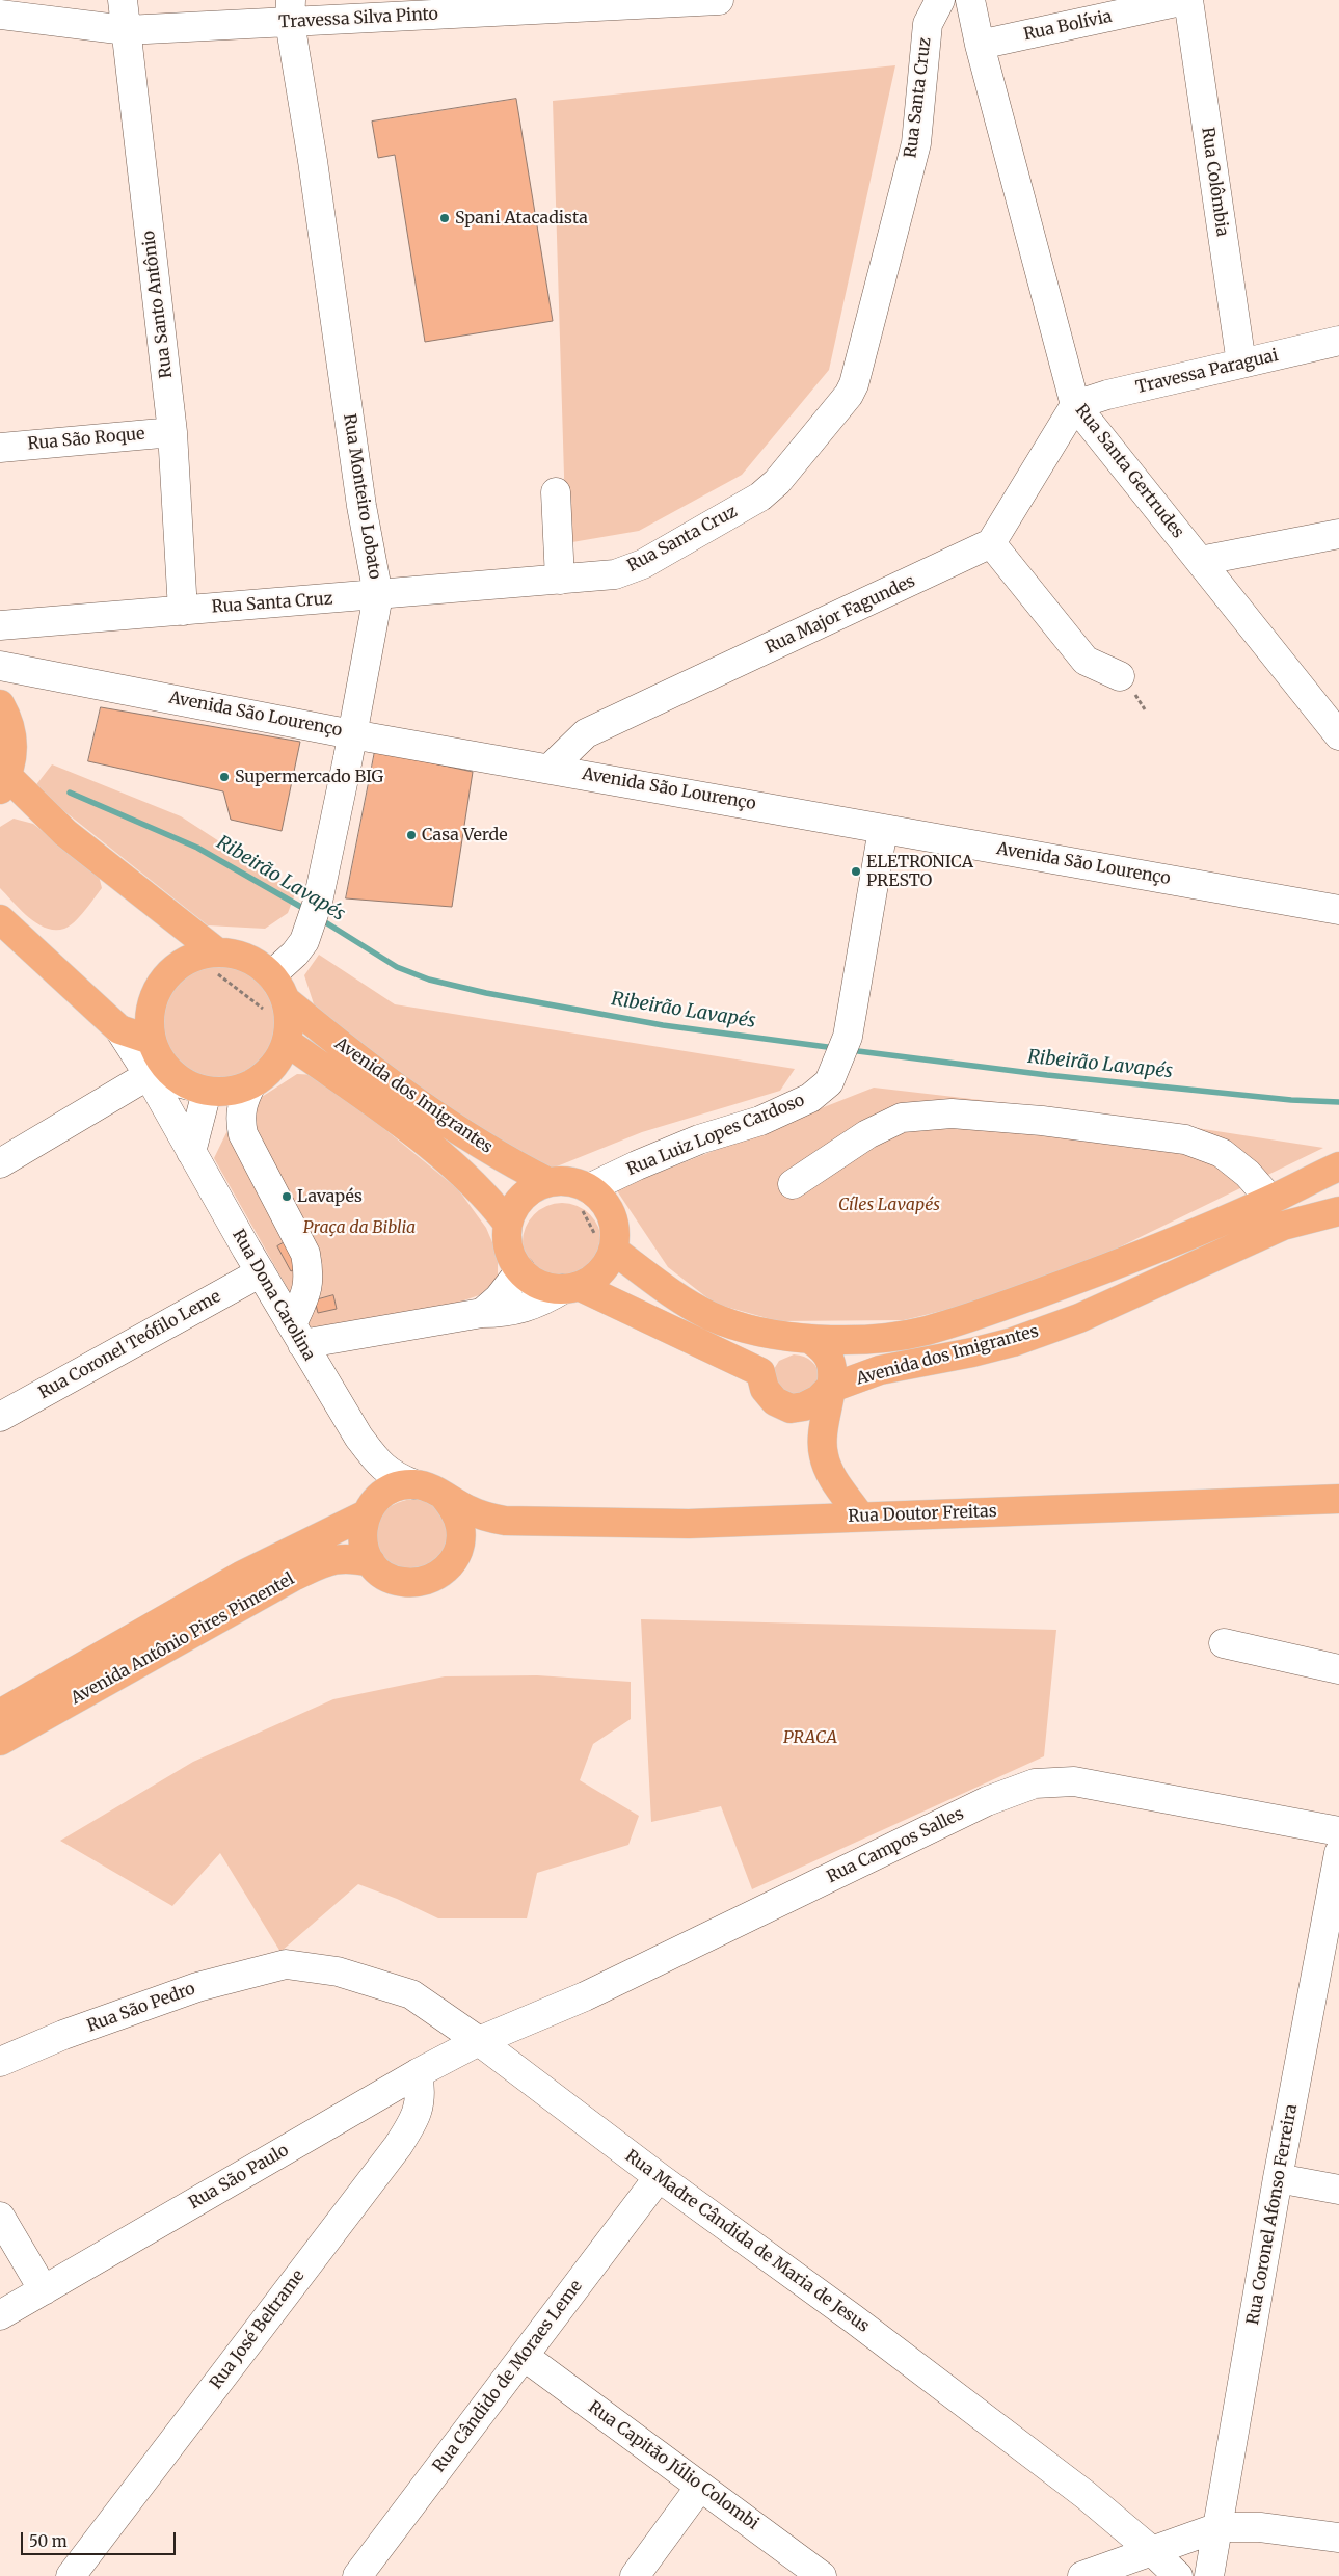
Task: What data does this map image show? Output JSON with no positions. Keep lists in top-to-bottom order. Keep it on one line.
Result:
{"streets":{"main road":["Avenida dos Imigrantes","Rua Doutor Freitas","Avenida Antônio Pires Pimentel"],"street":["Travessa Silva Pinto","Rua Bolívia","Rua Santa Cruz","Rua Colômbia","Rua Santo Antônio","Travessa Paraguai","Rua São Roque","Rua Santa Gertrudes","Rua Monteiro Lobato","Rua Major Fagundes","Avenida São Lourenço","Rua Luiz Lopes Cardoso","Rua Dona Carolina","Rua Coronel Teófilo Leme","Rua Campos Salles","Rua São Pedro","Rua São Paulo","Rua Coronel Afonso Ferreira","Rua Madre Cândida de Maria de Jesus","Rua José Beltrame","Rua Cândido de Moraes Leme","Rua Capitão Júlio Colombi"]},"crossings":[["Travessa Silva Pinto","Rua Santo Antônio"],["Travessa Silva Pinto","Rua Monteiro Lobato"],["Rua Bolívia","Rua Colômbia"],["Rua Bolívia","Rua Santa Gertrudes"],["Rua Santa Cruz","Rua Santo Antônio"],["Rua Santa Cruz","Rua Monteiro Lobato"],["Rua Colômbia","Travessa Paraguai"],["Rua Santo Antônio","Rua São Roque"],["Travessa Paraguai","Rua Santa Gertrudes"],["Rua Monteiro Lobato","Avenida São Lourenço"],["Rua Monteiro Lobato","Avenida dos Imigrantes"],["Rua Monteiro Lobato","Rua Dona Carolina"],["Rua Major Fagundes","Avenida São Lourenço"],["Avenida São Lourenço","Rua Luiz Lopes Cardoso"],["Avenida dos Imigrantes","Rua Luiz Lopes Cardoso"],["Avenida dos Imigrantes","Rua Dona Carolina"],["Rua Dona Carolina","Rua Coronel Teófilo Leme"],["Rua Dona Carolina","Rua Doutor Freitas"],["Rua Dona Carolina","Avenida Antônio Pires Pimentel"],["Rua Doutor Freitas","Avenida Antônio Pires Pimentel"],["Rua Campos Salles","Rua São Paulo"],["Rua Campos Salles","Rua Madre Cândida de Maria de Jesus"],["Rua São Pedro","Rua Madre Cândida de Maria de Jesus"],["Rua São Paulo","Rua Madre Cândida de Maria de Jesus"],["Rua São Paulo","Rua José Beltrame"],["Rua Madre Cândida de Maria de Jesus","Rua Cândido de Moraes Leme"],["Rua Cândido de Moraes Leme","Rua Capitão Júlio Colombi"]],"water":["Ribeirão Lavapés"],"parks":["Cíles Lavapés","Praça da Biblia","PRACA"],"places":["Spani Atacadista","Supermercado BIG","Casa Verde","ELETRONICA PRESTO","Lavapés"],"scale_bar":"50 m"}
